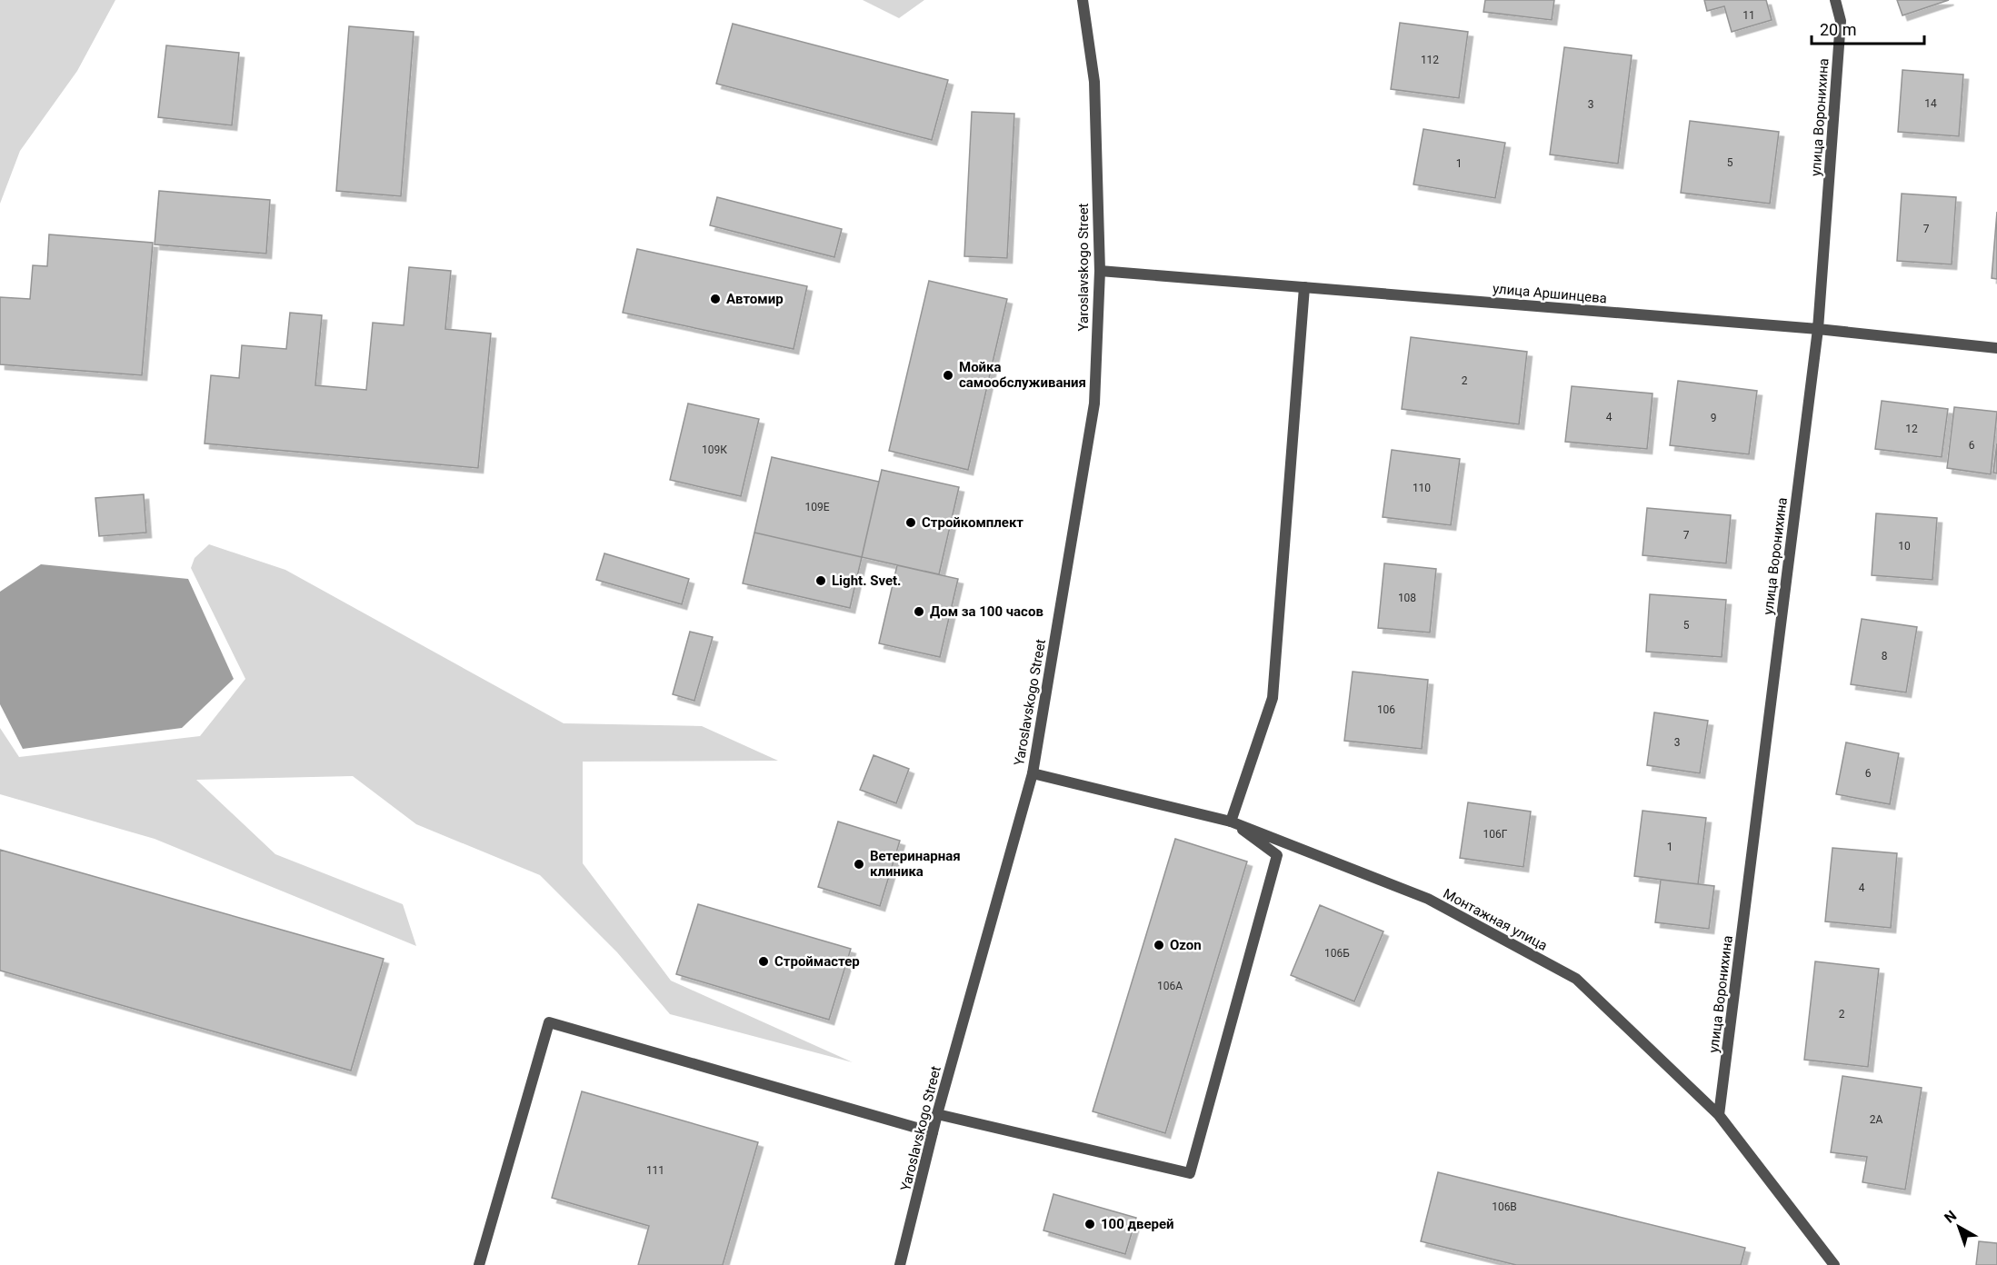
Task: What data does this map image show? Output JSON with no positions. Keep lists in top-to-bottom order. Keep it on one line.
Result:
{"streets":{"street":["улица Воронихина","Yaroslavskogo Street","улица Аршинцева","Монтажная улица"]},"crossings":[["улица Воронихина","улица Аршинцева"],["улица Воронихина","Монтажная улица"],["Yaroslavskogo Street","улица Аршинцева"],["Yaroslavskogo Street","Монтажная улица"]],"places":["Автомир","Мойка самообслуживания","Стройкомплект","Light. Svet.","Дом за 100 часов","Ветеринарная клиника","Ozon","Строймастер","100 дверей"],"house_numbers":["11","112","14","3","5","1","7","2","4","9","12","6","109К","110","109Е","7","10","108","5","8","106","3","6","106Г","1","4","106Б","106А","2","2А","111","106В"],"scale_bar":"20 m","north":"top left"}
